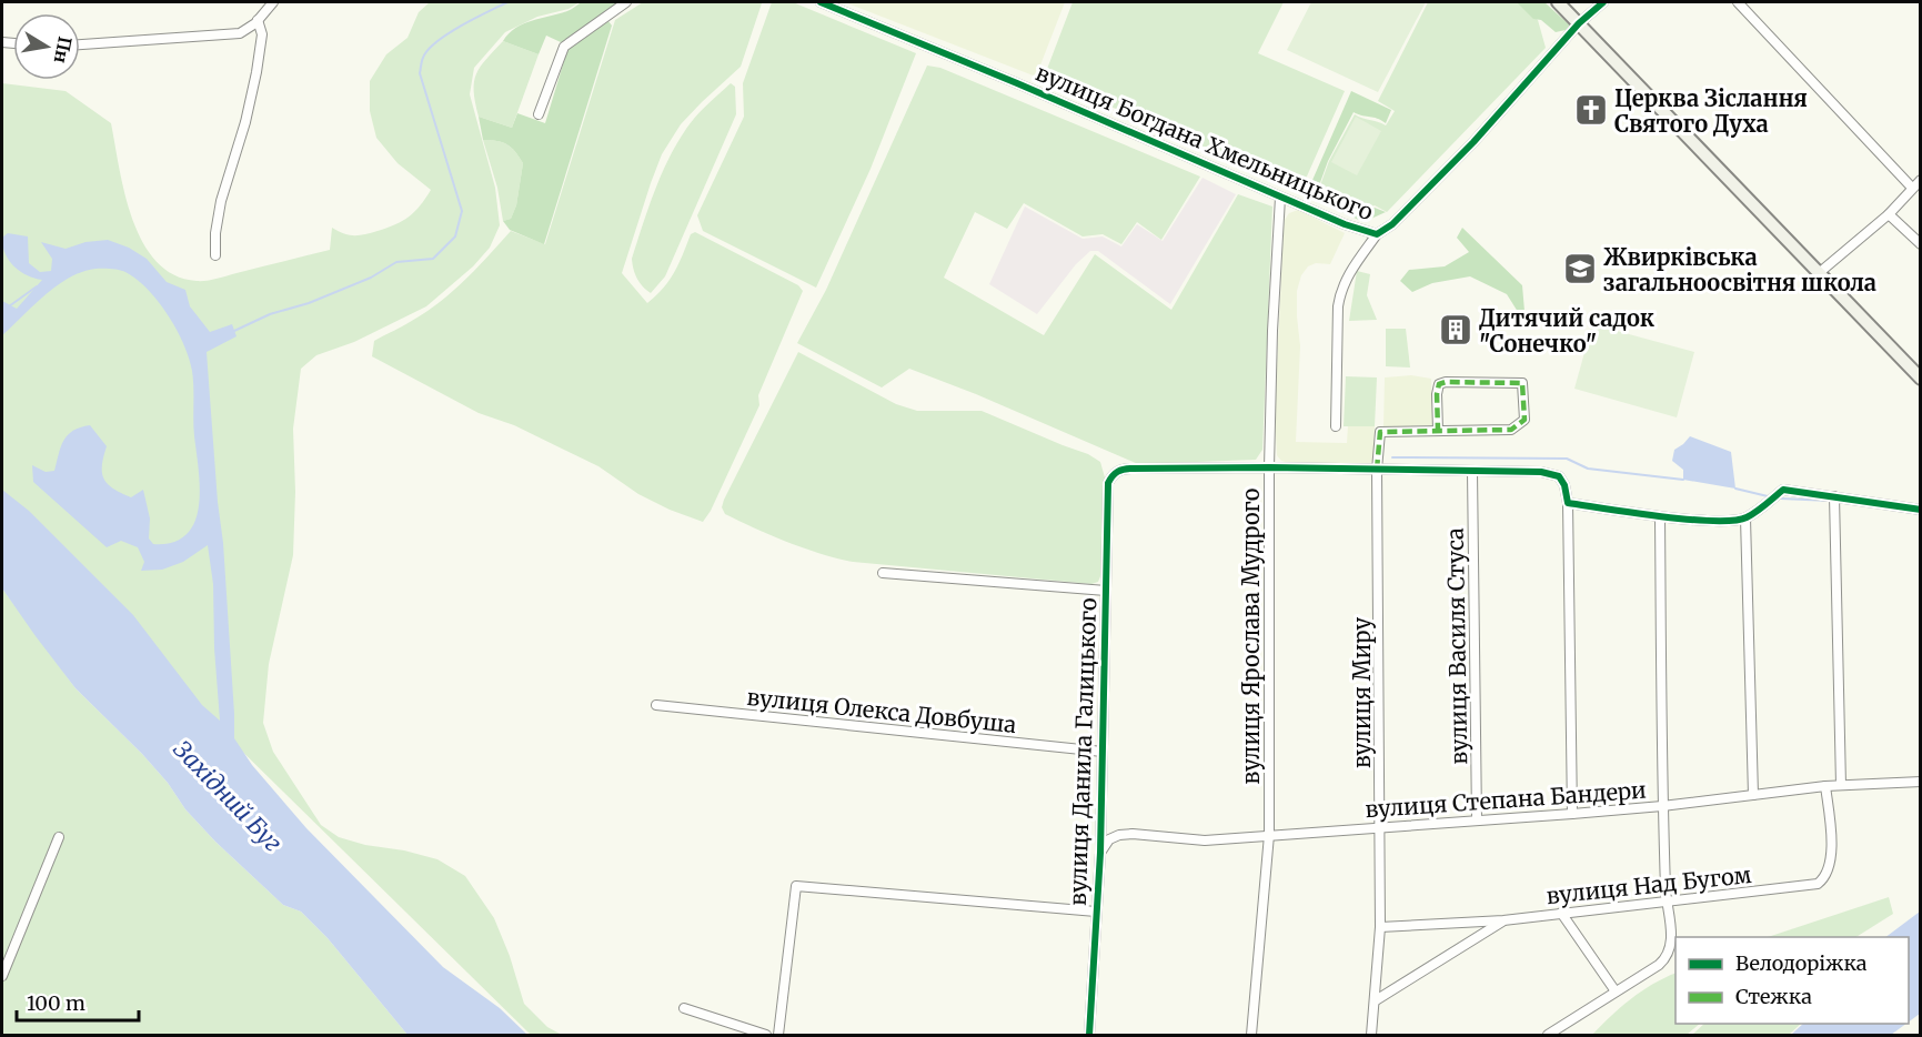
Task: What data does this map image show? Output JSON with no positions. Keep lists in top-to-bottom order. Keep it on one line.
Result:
{"streets":{"street":["вулиця Богдана Хмельницького","вулиця Ярослава Мудрого","вулиця Василя Стуса","вулиця Миру","вулиця Олекса Довбуша","вулиця Данила Галицького","вулиця Степана Бандери","вулиця Над Бугом"]},"crossings":[["вулиця Богдана Хмельницького","вулиця Ярослава Мудрого"],["вулиця Ярослава Мудрого","вулиця Данила Галицького"],["вулиця Ярослава Мудрого","вулиця Степана Бандери"],["вулиця Василя Стуса","вулиця Степана Бандери"],["вулиця Миру","вулиця Степана Бандери"],["вулиця Миру","вулиця Над Бугом"],["вулиця Олекса Довбуша","вулиця Данила Галицького"],["вулиця Данила Галицького","вулиця Степана Бандери"],["вулиця Степана Бандери","вулиця Над Бугом"]],"water":["Західний Буг"],"places":{"church":["Церква Зіслання Святого Духа"],"school or university":["Жвирківська загальноосвітня школа"],"building":["Дитячий садок \"Сонечко\""]},"legend":["Велодоріжка","Стежка"],"scale_bar":"100 m","north":"right"}
